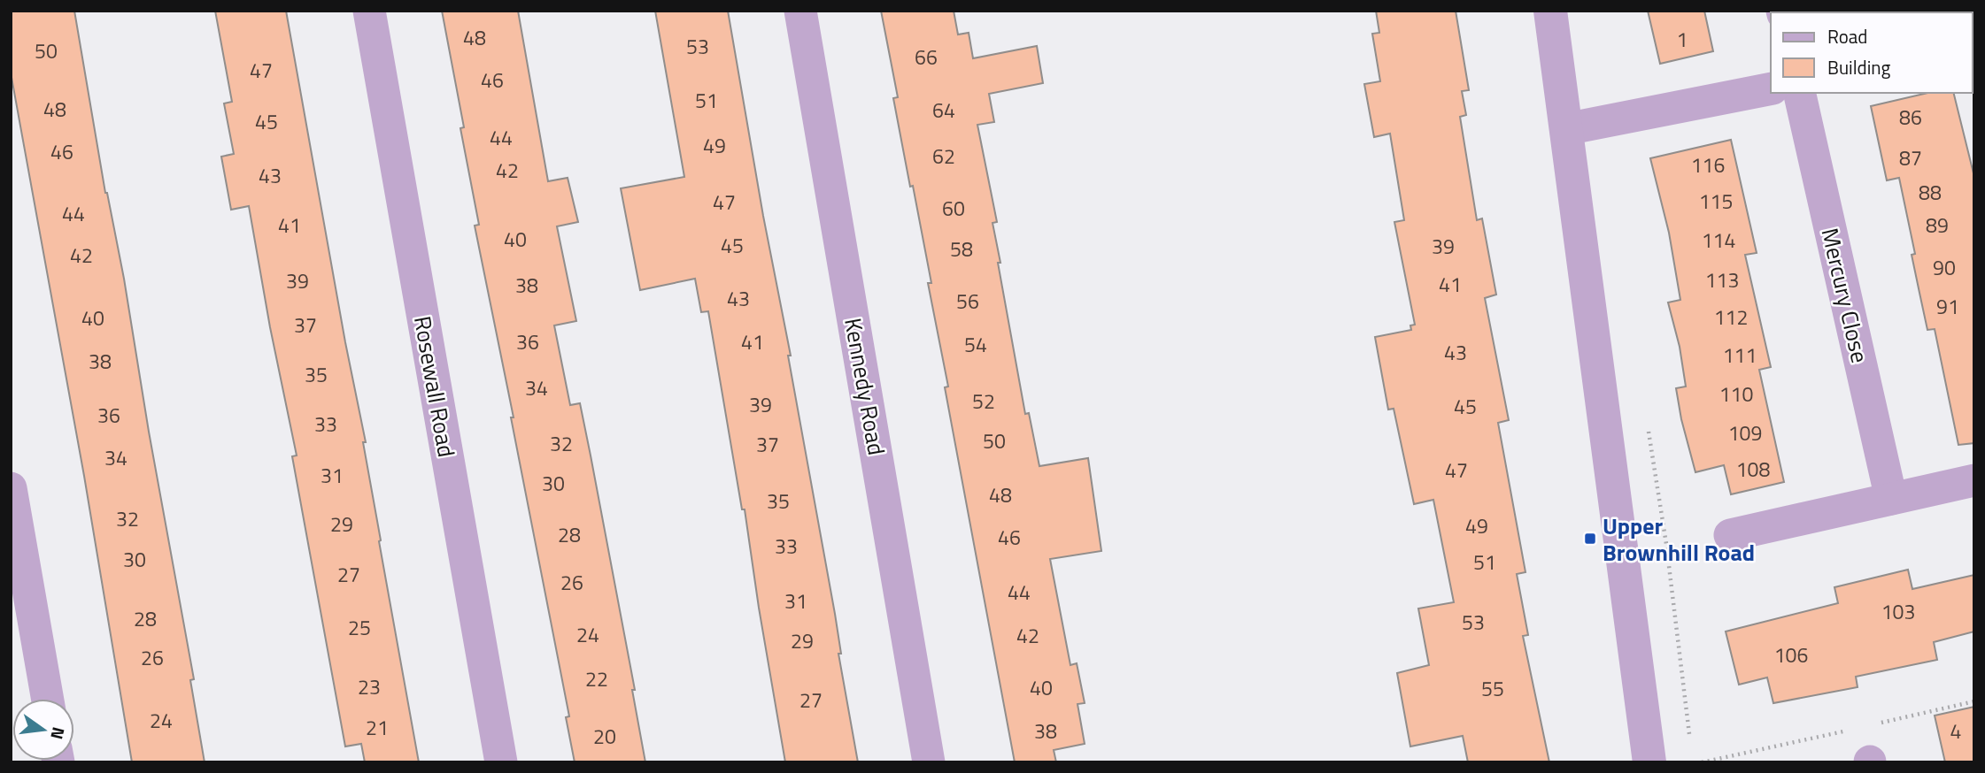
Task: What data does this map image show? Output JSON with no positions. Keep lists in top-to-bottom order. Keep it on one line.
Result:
{"streets":{"street":["Mercury Close","Rosewall Road","Kennedy Road"]},"places":{"transit":["Upper Brownhill Road"]},"house_numbers":["48","1","53","50","66","47","46","51","48","64","86","45","44","49","46","62","87","116","42","43","88","115","47","60","44","41","89","40","114","45","39","58","42","90","113","39","41","38","43","56","91","112","40","37","36","41","54","43","111","38","35","34","110","52","39","45","36","33","109","50","32","37","34","108","47","31","30","48","35","32","29","49","28","46","33","30","51","27","26","44","31","103","28","53","25","24","42","29","106","26","22","23","40","55","27","24","21","38","4","20"],"legend":["Road","Building"],"north":"right"}
